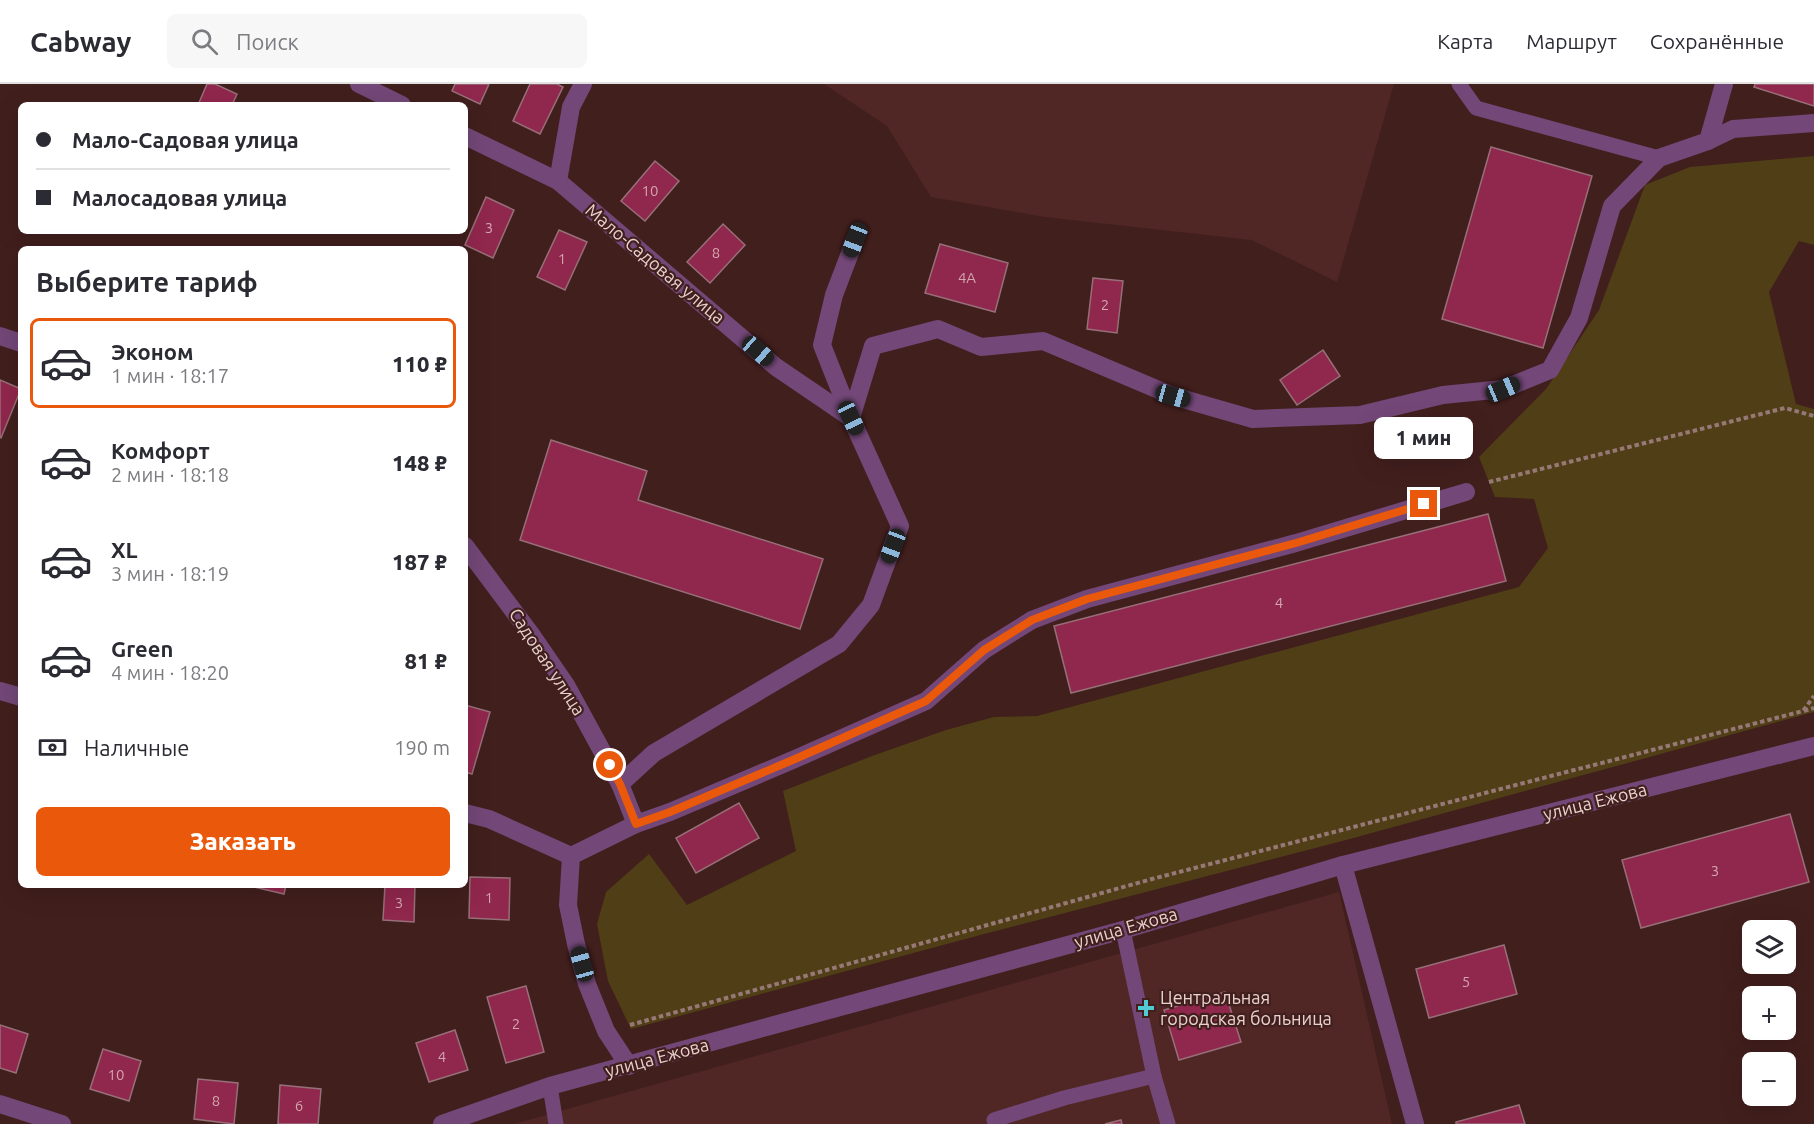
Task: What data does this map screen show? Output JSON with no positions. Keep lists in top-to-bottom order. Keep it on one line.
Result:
{"streets":{"street":["Мало-Садовая улица","Садовая улица","улица Ежова"]},"places":{"health":["Центральная городская больница"]},"house_numbers":["10","3","8","1","4А","2","4","3","1","3","5","2","4","10","8","6"],"page":{"header":"Cabway","search":"Поиск","nav":["Карта","Маршрут","Сохранённые"],"banner":["Мало-Садовая улица","Малосадовая улица"],"heading":"Выберите тариф","list":[{"name":"Эконом","note":"1 мин · 18:17","value":"110 ₽"},{"name":"Комфорт","note":"2 мин · 18:18","value":"148 ₽"},{"name":"XL","note":"3 мин · 18:19","value":"187 ₽"},{"name":"Green","note":"4 мин · 18:20","value":"81 ₽"}],"bubble":"1 мин","pay":["Наличные","190 m"],"buttons":"Заказать","map_buttons":["+","−"]}}
